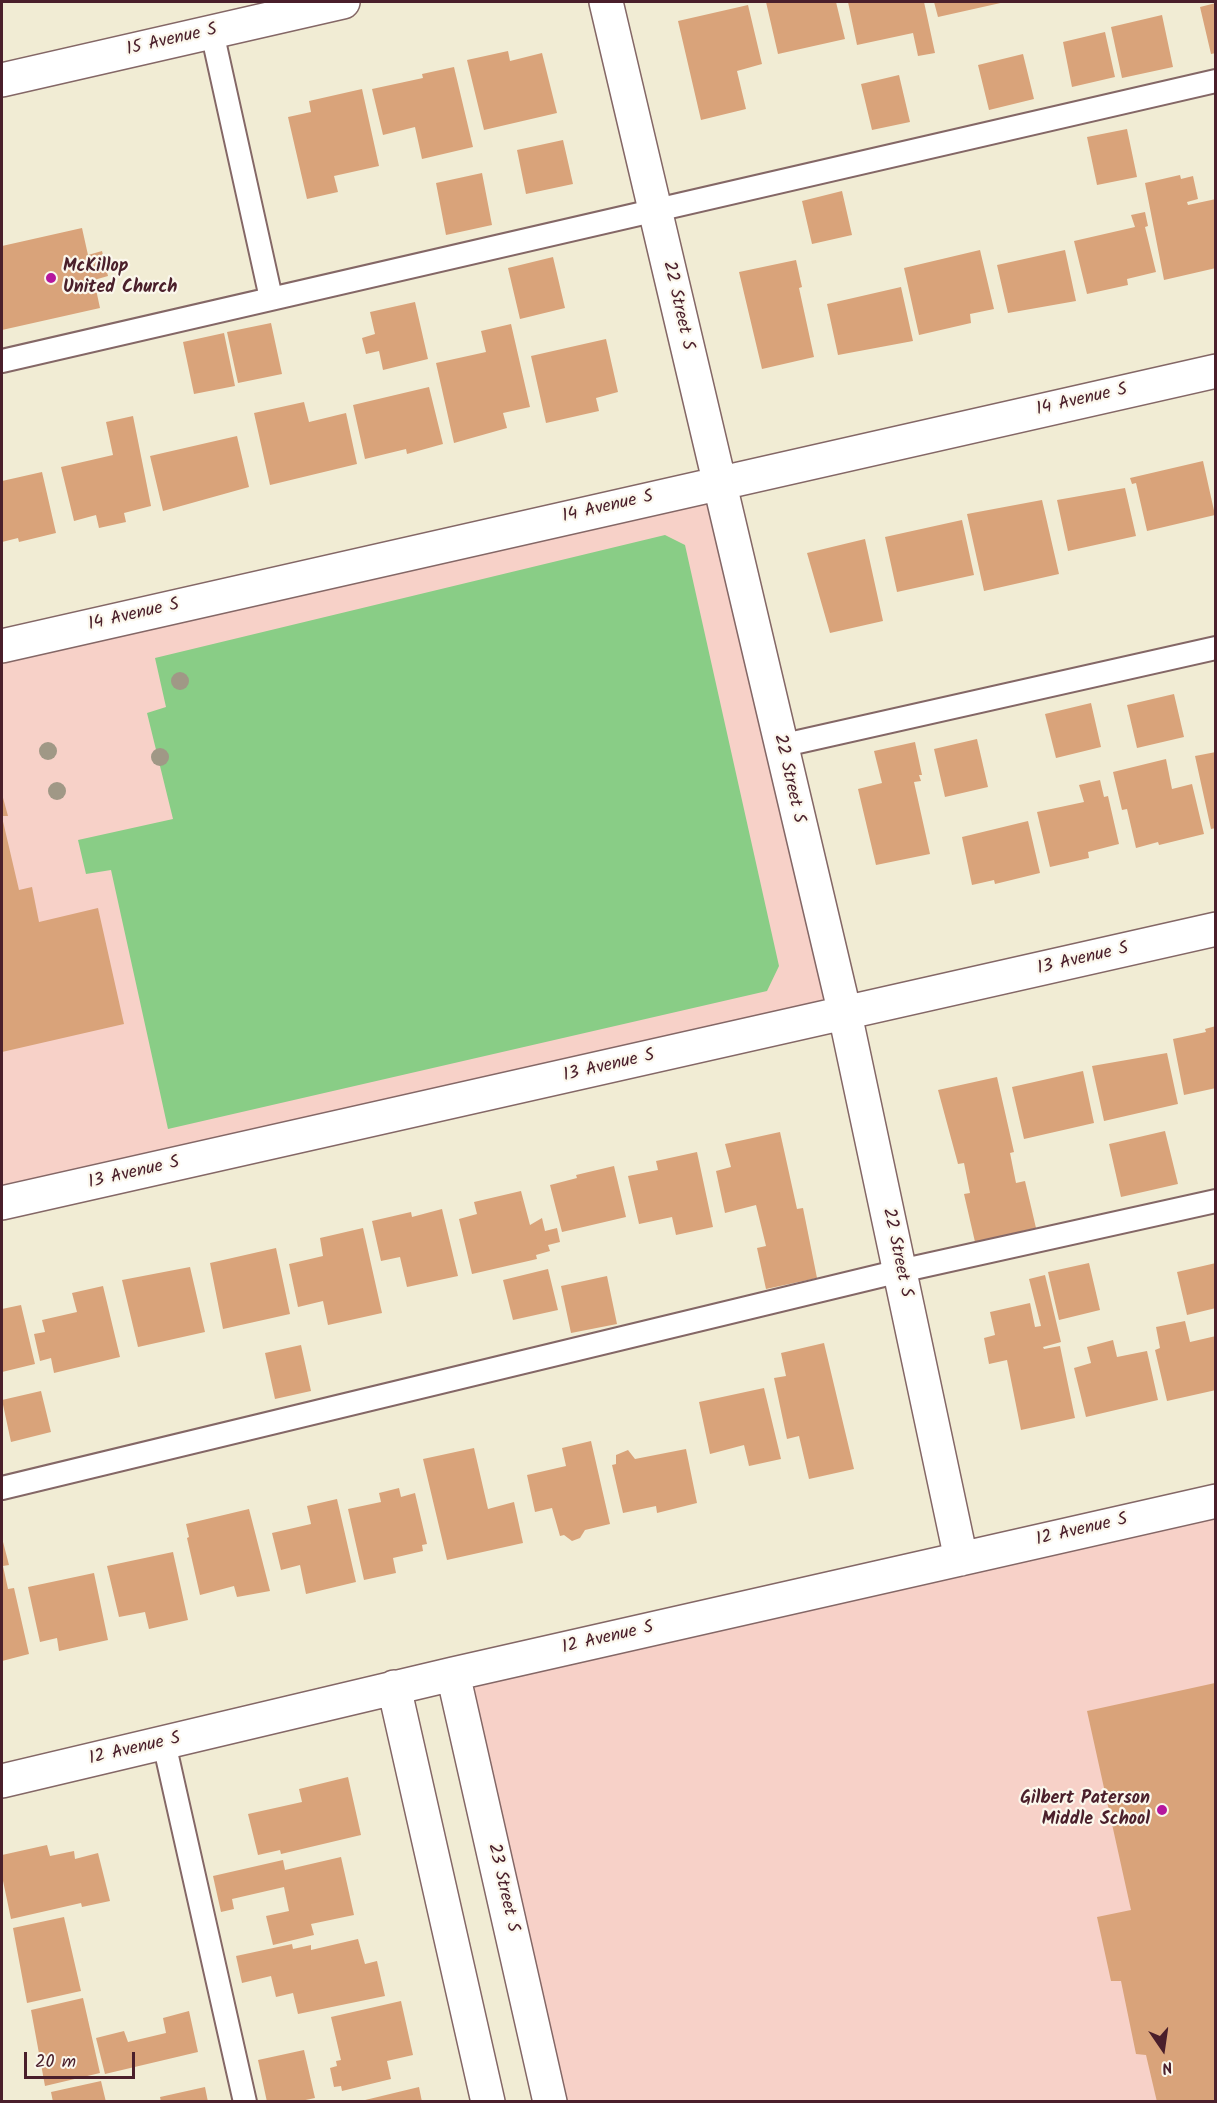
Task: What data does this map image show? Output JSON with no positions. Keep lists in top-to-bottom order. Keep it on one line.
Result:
{"streets":{"street":["15 Avenue S","22 Street S","14 Avenue S","13 Avenue S","12 Avenue S","23 Street S"]},"crossings":[["22 Street S","14 Avenue S"],["22 Street S","13 Avenue S"],["22 Street S","12 Avenue S"],["12 Avenue S","23 Street S"]],"places":["McKillop United Church","Gilbert Paterson Middle School"],"scale_bar":"20 m","north":"bottom"}
